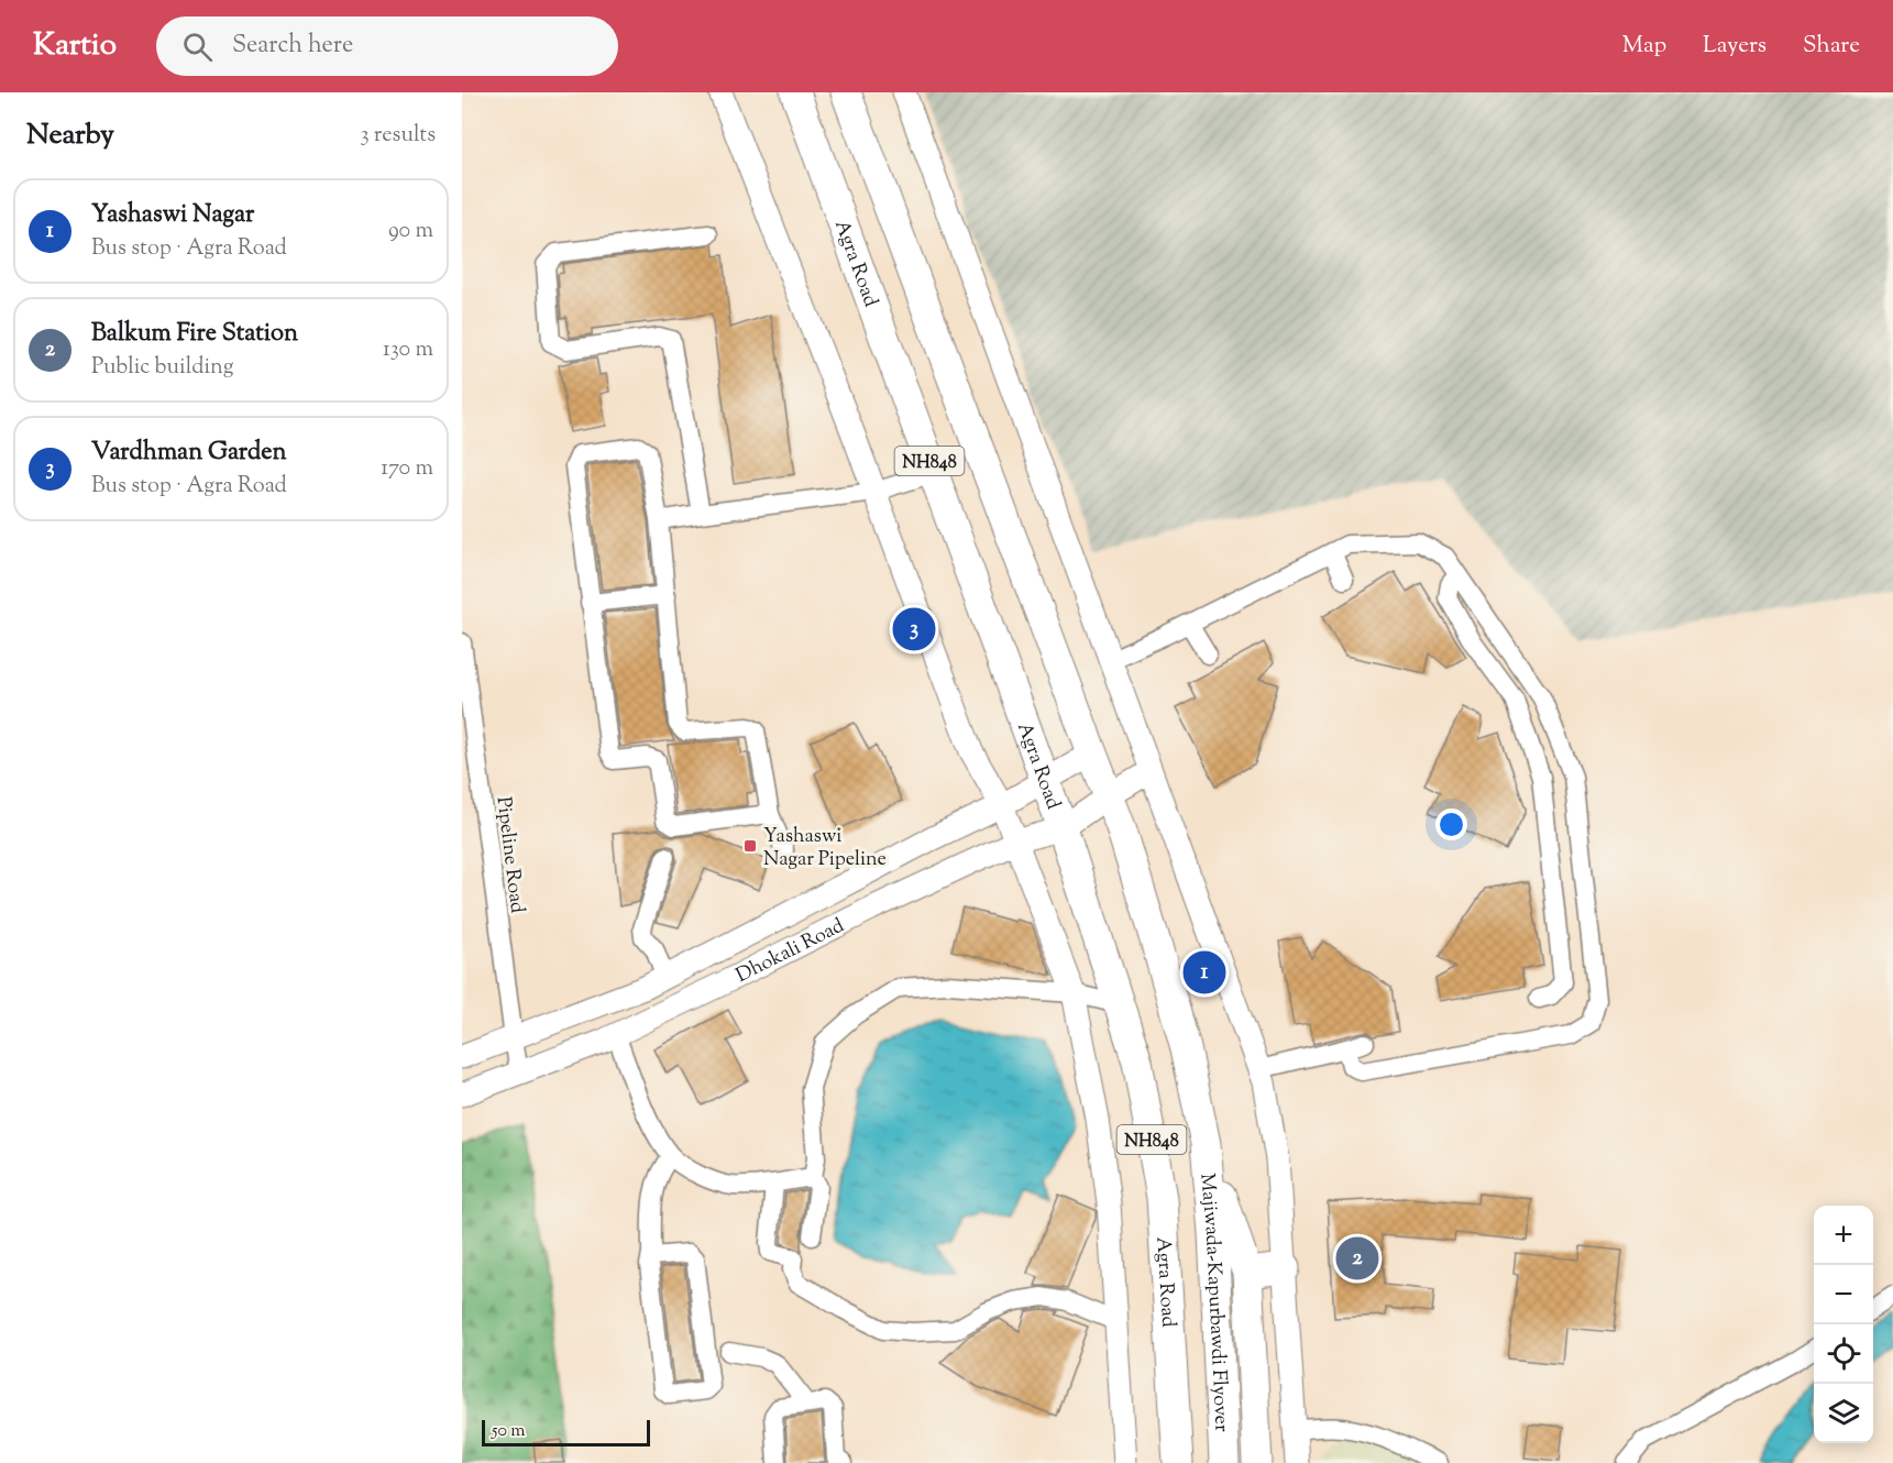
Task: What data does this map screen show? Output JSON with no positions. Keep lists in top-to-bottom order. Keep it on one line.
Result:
{"streets":{"highway":["Agra Road","NH848","Majiwada-Kapurbawdi Flyover"],"street":["Pipeline Road","Dhokali Road"]},"crossings":[["Agra Road","Dhokali Road"],["NH848","Dhokali Road"],["NH848","Majiwada-Kapurbawdi Flyover"],["Pipeline Road","Dhokali Road"]],"places":{"transit":["Yashaswi Nagar Pipeline"]},"scale_bar":"50 m","page":{"header":"Kartio","search":"Search here","nav":["Map","Layers","Share"],"heading":["Nearby","3 results"],"list":[{"mark":"1","name":"Yashaswi Nagar","note":"Bus stop · Agra Road","value":"90 m"},{"mark":"2","name":"Balkum Fire Station","note":"Public building","value":"130 m"},{"mark":"3","name":"Vardhman Garden","note":"Bus stop · Agra Road","value":"170 m"}],"pins":["3","1","2"],"map_buttons":["+","−"],"scale":"50 m"}}
